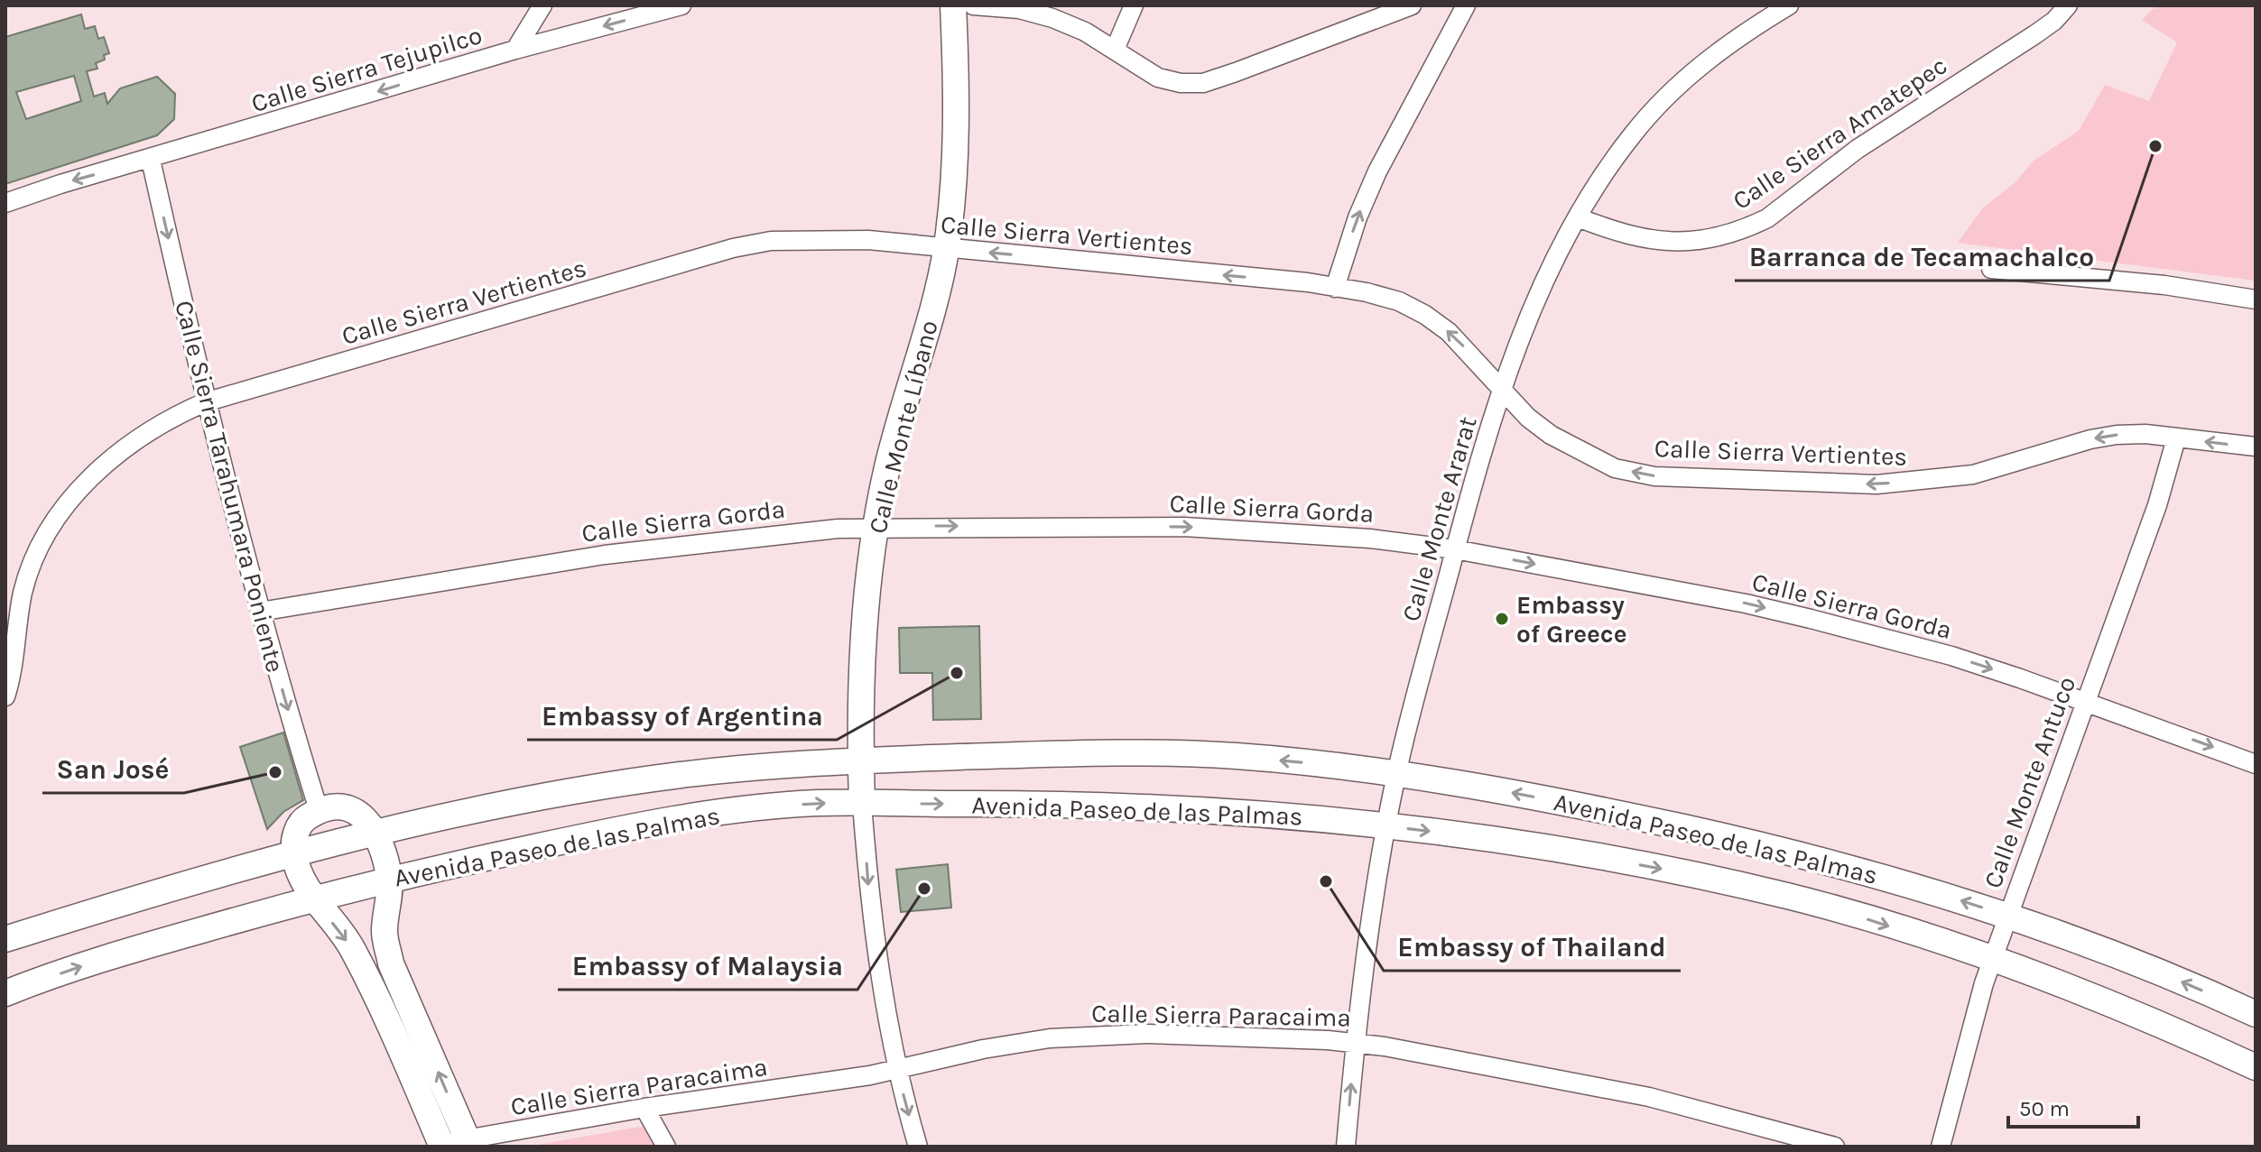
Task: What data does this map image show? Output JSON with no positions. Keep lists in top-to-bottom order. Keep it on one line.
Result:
{"streets":{"main road":["Calle Monte Líbano","Avenida Paseo de las Palmas"],"street":["Calle Sierra Tejupilco","Calle Sierra Amatepec","Calle Sierra Vertientes","Calle Sierra Tarahumara Poniente","Calle Sierra Gorda","Calle Monte Ararat","Calle Monte Antuco","Calle Sierra Paracaima"]},"crossings":[["Calle Sierra Tejupilco","Calle Sierra Tarahumara Poniente"],["Calle Sierra Amatepec","Calle Monte Ararat"],["Calle Sierra Vertientes","Calle Monte Líbano"],["Calle Sierra Vertientes","Calle Sierra Tarahumara Poniente"],["Calle Sierra Vertientes","Calle Monte Ararat"],["Calle Sierra Vertientes","Calle Monte Antuco"],["Calle Monte Líbano","Calle Sierra Gorda"],["Calle Monte Líbano","Avenida Paseo de las Palmas"],["Calle Monte Líbano","Calle Sierra Paracaima"],["Calle Sierra Tarahumara Poniente","Calle Sierra Gorda"],["Calle Sierra Gorda","Calle Monte Ararat"],["Calle Sierra Gorda","Calle Monte Antuco"],["Calle Monte Ararat","Avenida Paseo de las Palmas"],["Calle Monte Ararat","Calle Sierra Paracaima"],["Calle Monte Antuco","Avenida Paseo de las Palmas"]],"one_way":["Calle Sierra Tejupilco","Calle Sierra Vertientes","Calle Sierra Tarahumara Poniente","Calle Sierra Gorda"],"places":["Barranca de Tecamachalco","Embassy of Greece","Embassy of Argentina","San José","Embassy of Thailand","Embassy of Malaysia"],"scale_bar":"50 m"}
